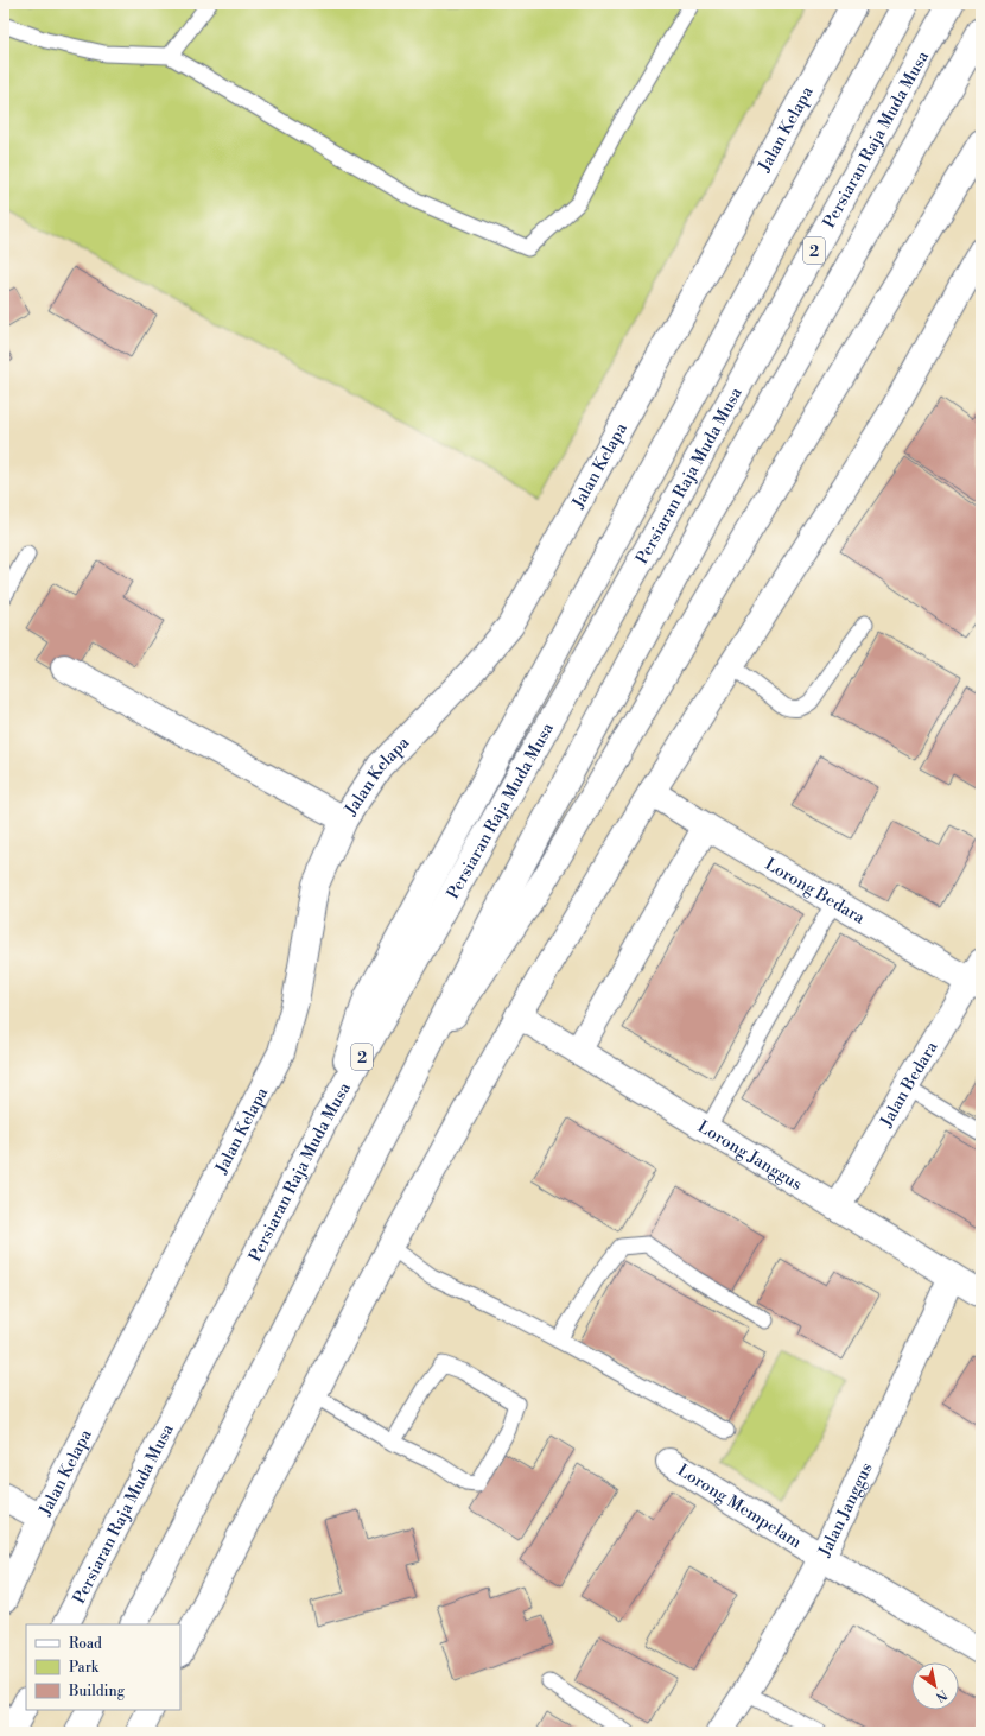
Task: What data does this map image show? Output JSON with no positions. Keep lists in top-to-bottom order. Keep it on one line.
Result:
{"streets":{"main road":["Jalan Kelapa","Persiaran Raja Muda Musa","2","Lorong Bedara","Jalan Bedara","Lorong Janggus","Lorong Mempelam","Jalan Janggus"]},"crossings":[["Lorong Bedara","Jalan Bedara"],["Jalan Bedara","Lorong Janggus"],["Lorong Janggus","Jalan Janggus"],["Lorong Mempelam","Jalan Janggus"]],"legend":["Road","Park","Building"],"north":"bottom right"}
